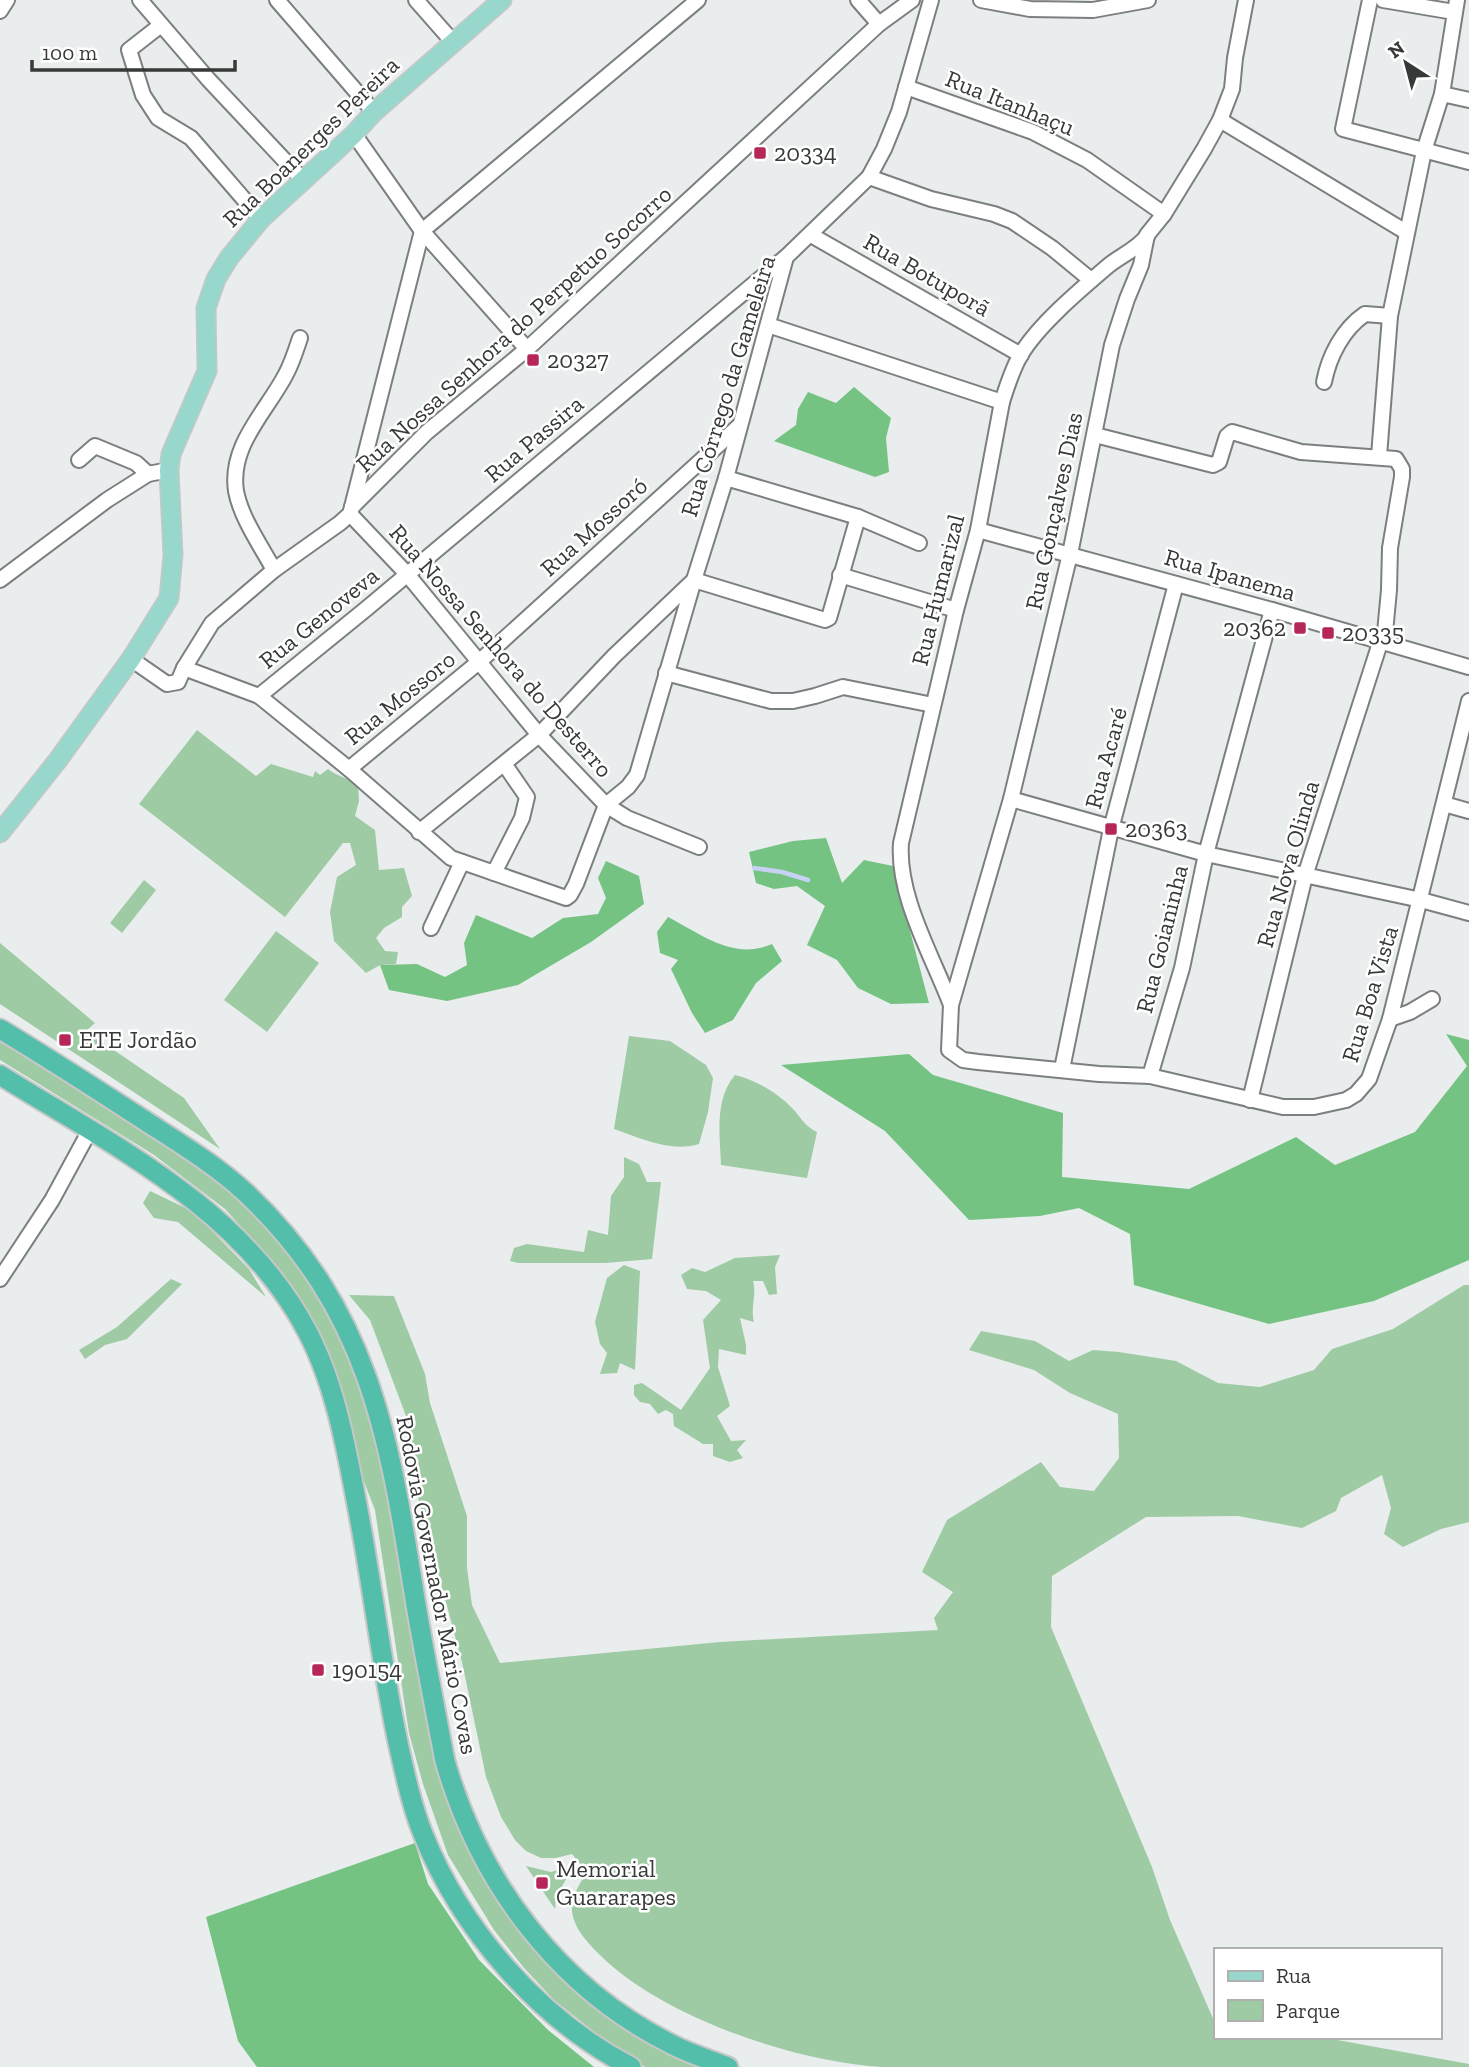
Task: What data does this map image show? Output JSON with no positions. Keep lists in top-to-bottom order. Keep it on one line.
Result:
{"streets":{"highway":["Rodovia Governador Mário Covas"],"main road":["Rua Boanerges Pereira"],"street":["Rua Itanhaçu","Rua Botuporã","Rua Nossa Senhora do Perpetuo Socorro","Rua Córrego da Gameleira","Rua Passira","Rua Gonçalves Dias","Rua Mossoró","Rua Ipanema","Rua Humarizal","Rua Genoveva","Rua Nossa Senhora do Desterro","Rua Mossoro","Rua Acaré","Rua Nova Olinda","Rua Goianinha","Rua Boa Vista"]},"crossings":[["Rua Itanhaçu","Rua Córrego da Gameleira"],["Rua Itanhaçu","Rua Gonçalves Dias"],["Rua Botuporã","Rua Córrego da Gameleira"],["Rua Botuporã","Rua Humarizal"],["Rua Nossa Senhora do Perpetuo Socorro","Rua Nossa Senhora do Desterro"],["Rua Nossa Senhora do Perpetuo Socorro","Rua Mossoro"],["Rua Córrego da Gameleira","Rua Passira"],["Rua Córrego da Gameleira","Rua Mossoró"],["Rua Córrego da Gameleira","Rua Nossa Senhora do Desterro"],["Rua Passira","Rua Genoveva"],["Rua Passira","Rua Nossa Senhora do Desterro"],["Rua Gonçalves Dias","Rua Ipanema"],["Rua Gonçalves Dias","Rua Humarizal"],["Rua Gonçalves Dias","Rua Boa Vista"],["Rua Mossoró","Rua Nossa Senhora do Desterro"],["Rua Mossoró","Rua Mossoro"],["Rua Ipanema","Rua Humarizal"],["Rua Ipanema","Rua Acaré"],["Rua Ipanema","Rua Nova Olinda"],["Rua Ipanema","Rua Goianinha"],["Rua Genoveva","Rua Nossa Senhora do Desterro"],["Rua Genoveva","Rua Mossoro"],["Rua Nossa Senhora do Desterro","Rua Mossoro"],["Rua Acaré","Rua Boa Vista"],["Rua Nova Olinda","Rua Boa Vista"],["Rua Goianinha","Rua Boa Vista"]],"places":{"transit":["20334","20327","20362","20335","20363","ETE Jordão","190154","Memorial Guararapes"]},"legend":["Rua","Parque"],"scale_bar":"100 m","north":"top left"}
